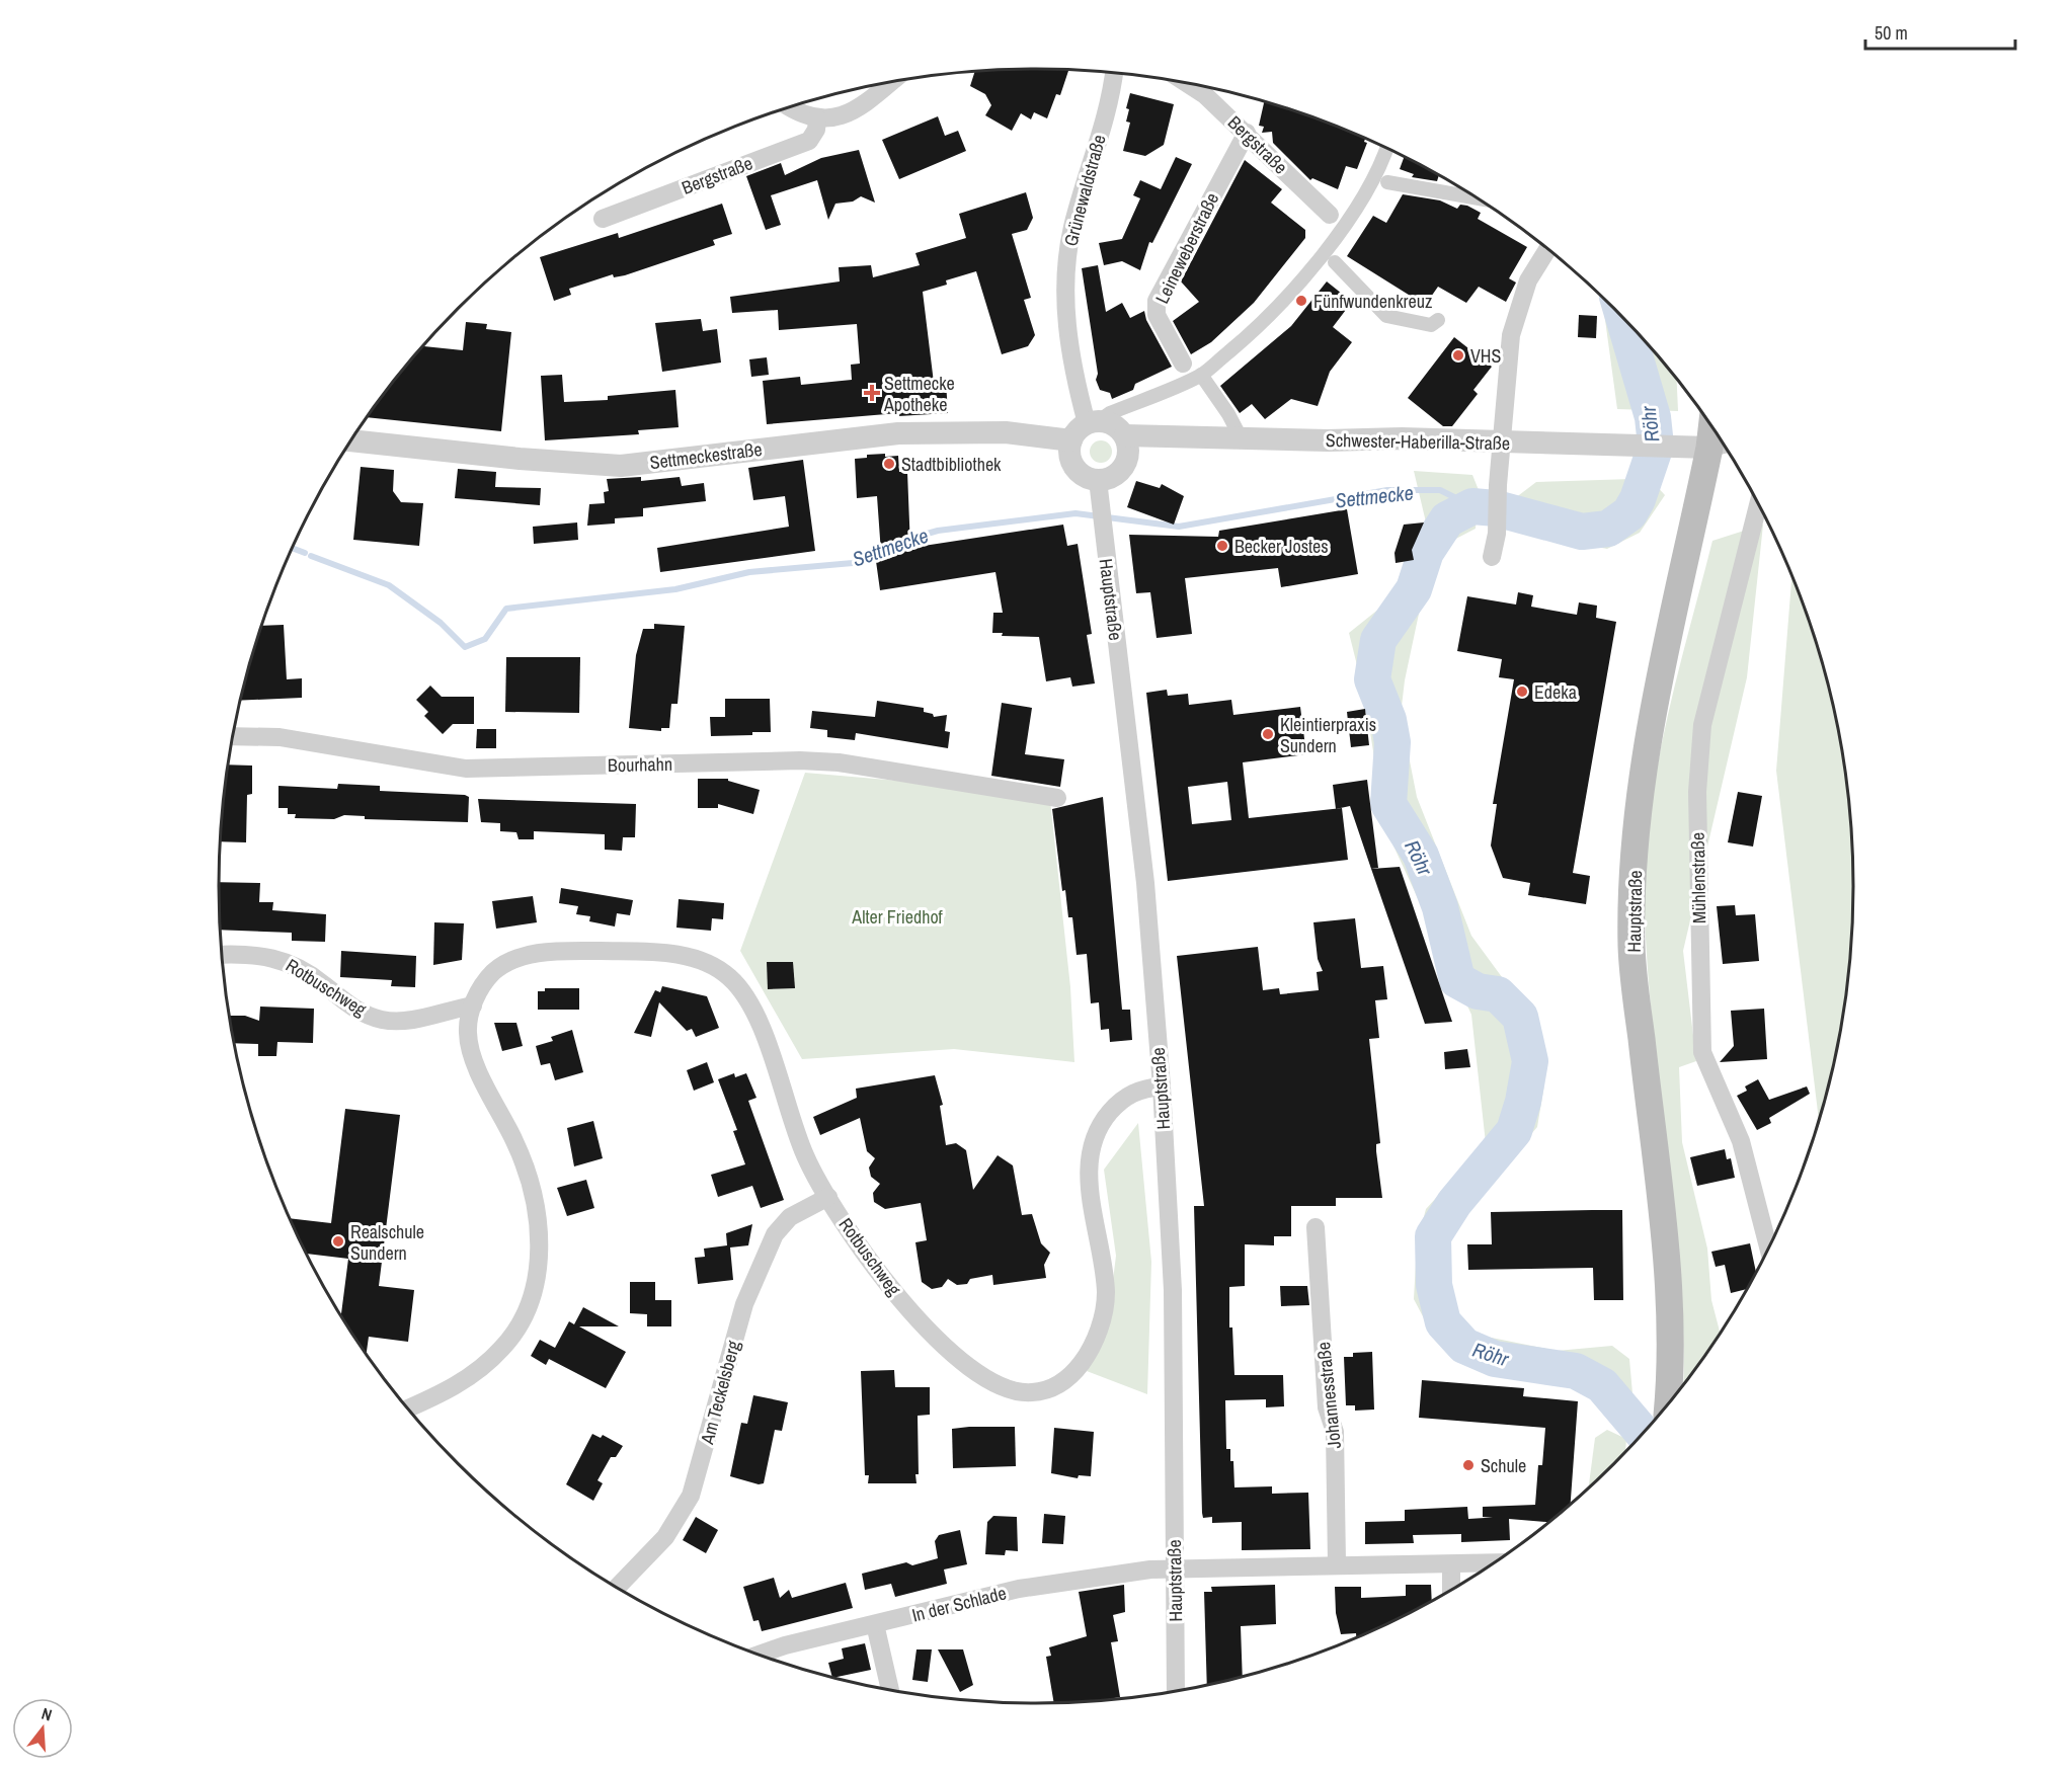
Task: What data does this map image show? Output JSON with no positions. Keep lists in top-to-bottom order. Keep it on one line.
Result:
{"streets":{"main road":["Hauptstraße"],"street":["Bergstraße","Grünewaldstraße","Leineweberstraße","Schwester-Haberilla-Straße","Settmeckestraße","Bourhahn","Mühlenstraße","Rotbuschweg","Am Teckelsberg","Johannesstraße","In der Schlade"]},"crossings":[["Bergstraße","Leineweberstraße"],["Grünewaldstraße","Schwester-Haberilla-Straße"],["Grünewaldstraße","Settmeckestraße"],["Grünewaldstraße","Hauptstraße"],["Schwester-Haberilla-Straße","Settmeckestraße"],["Schwester-Haberilla-Straße","Hauptstraße"],["Settmeckestraße","Hauptstraße"],["Hauptstraße","Rotbuschweg"],["Hauptstraße","In der Schlade"],["Rotbuschweg","Am Teckelsberg"]],"water":["Röhr","Settmecke"],"parks":["Alter Friedhof"],"places":{"other":["Fünfwundenkreuz","VHS","Stadtbibliothek","Becker Jostes","Edeka","Kleintierpraxis Sundern","Realschule Sundern","Schule"],"health":["Settmecke Apotheke"]},"scale_bar":"50 m","north":"top"}
